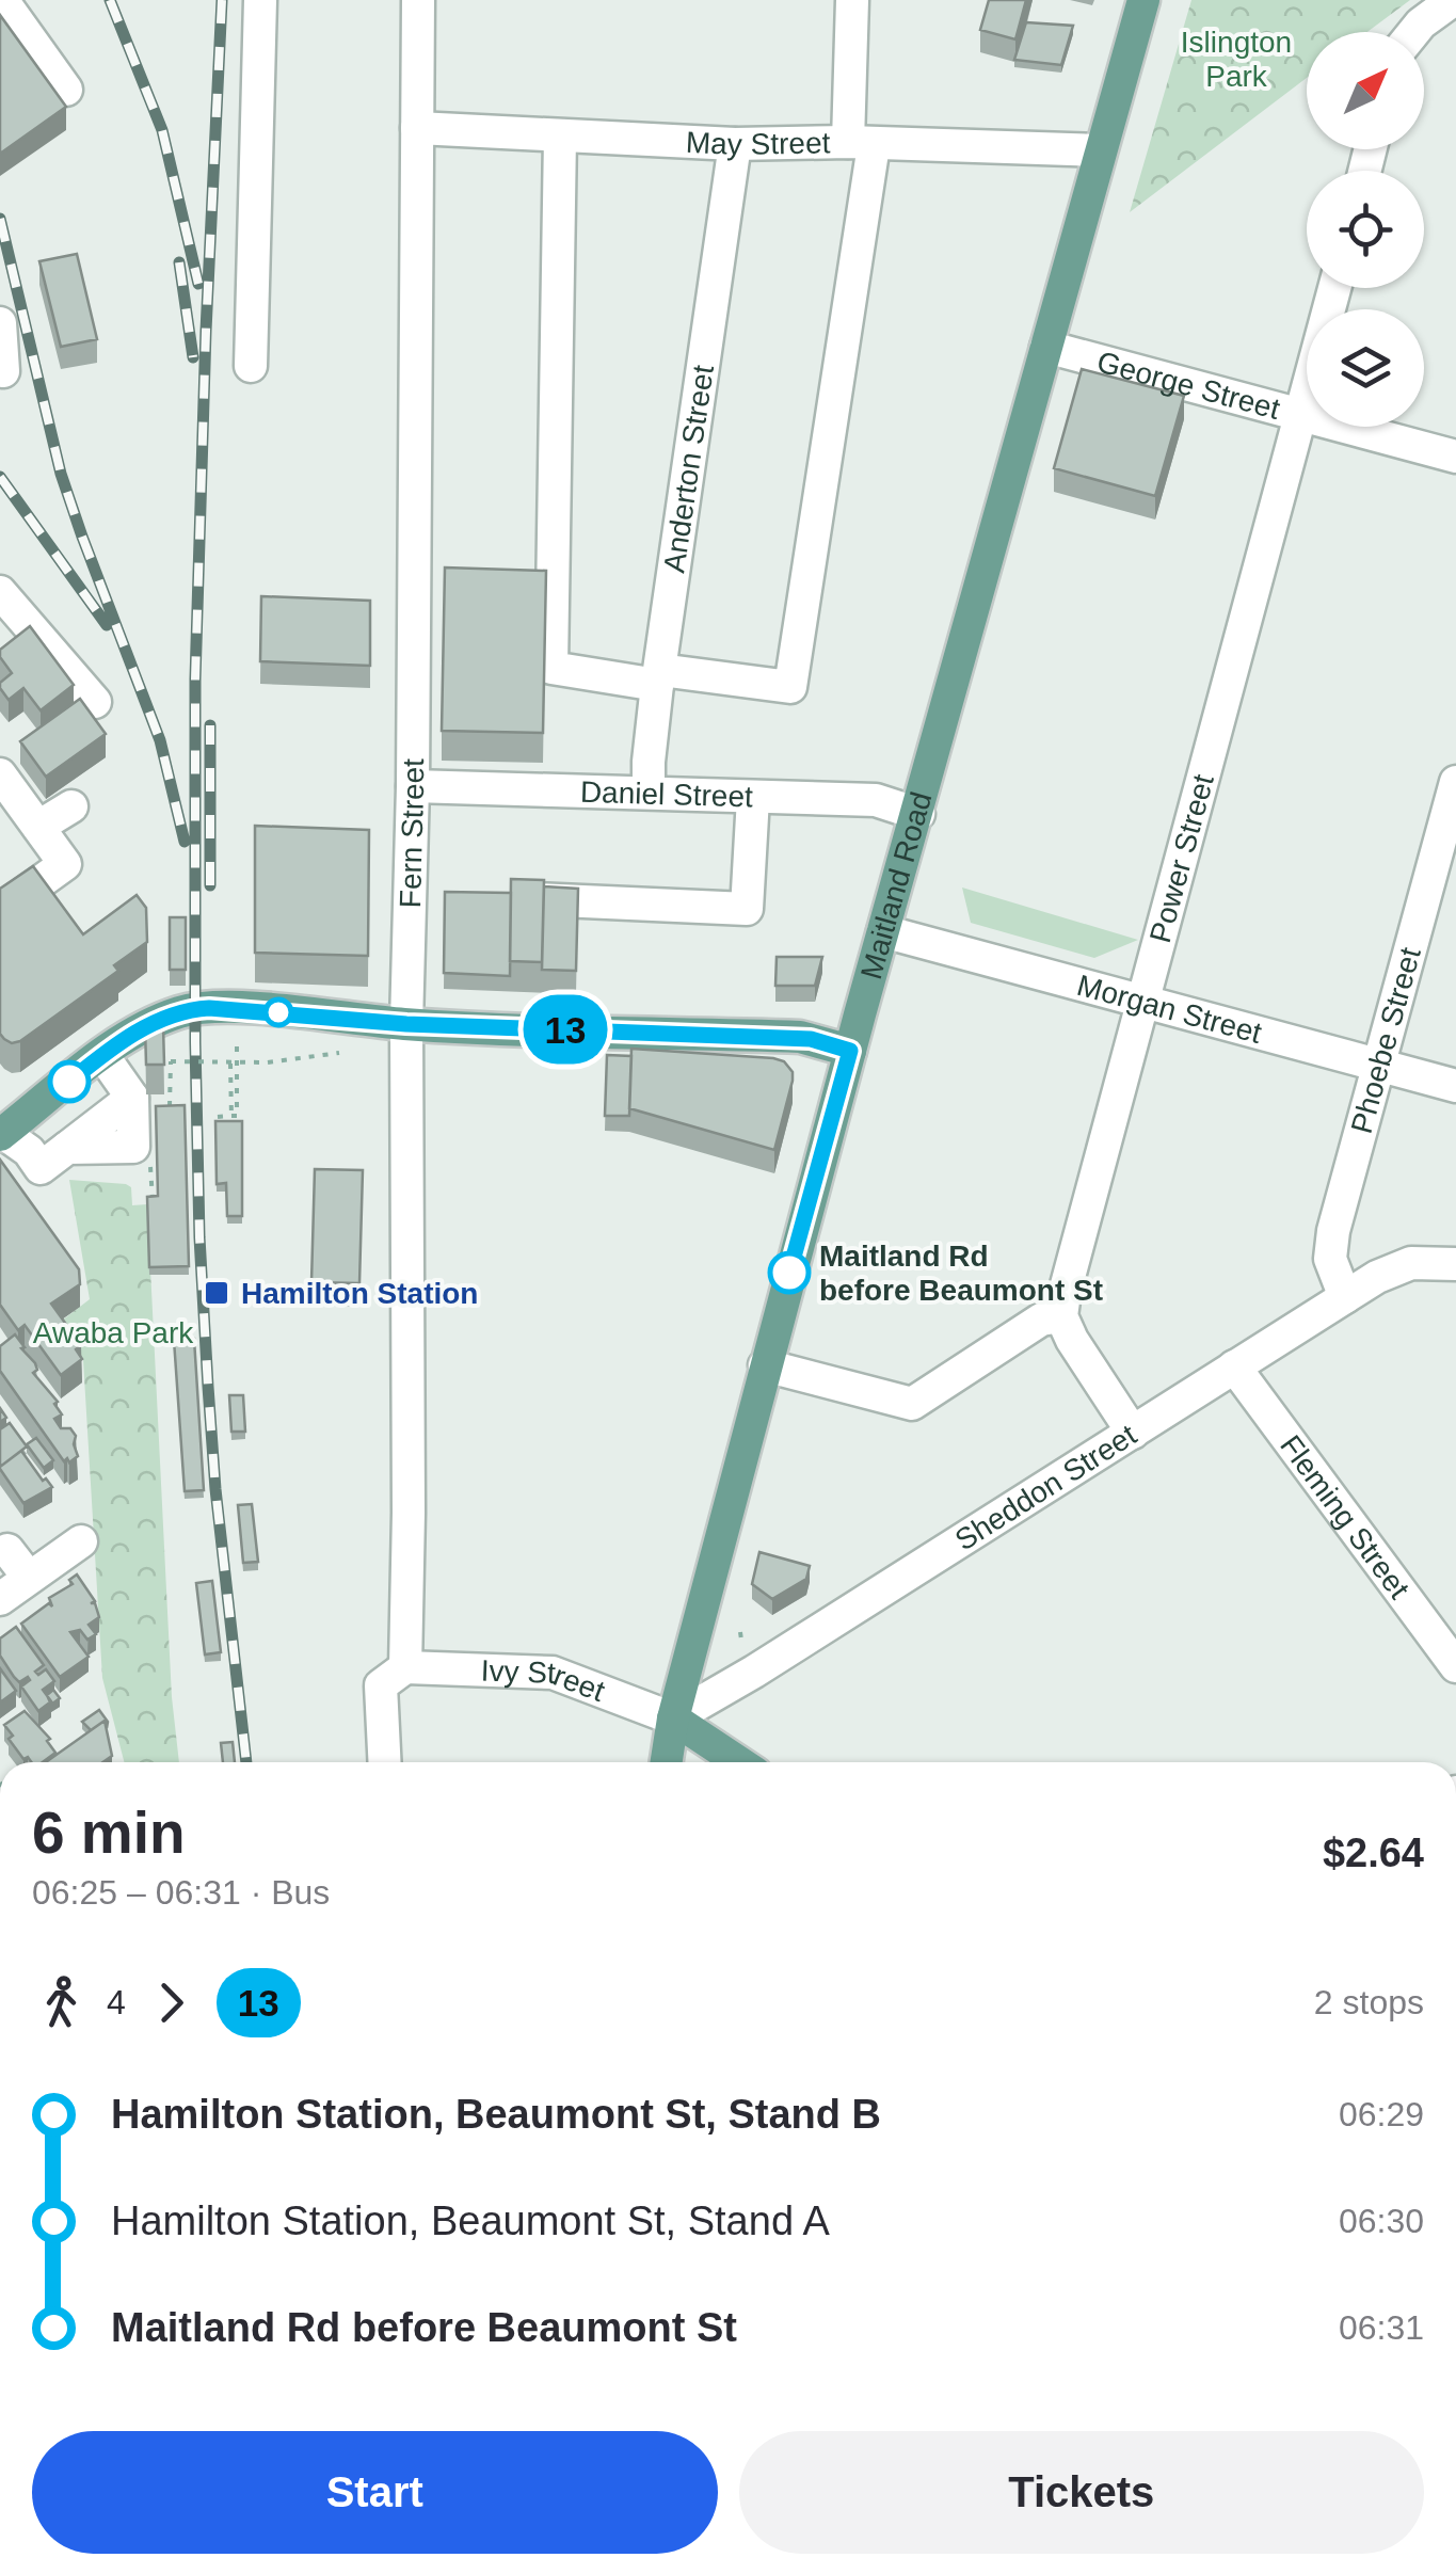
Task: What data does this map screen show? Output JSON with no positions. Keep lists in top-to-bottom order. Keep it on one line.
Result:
{"streets":{"main road":["Maitland Road"],"street":["May Street","George Street","Anderton Street","Daniel Street","Fern Street","Power Street","Morgan Street","Phoebe Street","Sheddon Street","Fleming Street","Ivy Street"]},"crossings":[["May Street","Anderton Street"],["May Street","Fern Street"],["May Street","Maitland Road"],["George Street","Power Street"],["George Street","Maitland Road"],["Anderton Street","Daniel Street"],["Daniel Street","Fern Street"],["Daniel Street","Maitland Road"],["Fern Street","Ivy Street"],["Power Street","Morgan Street"],["Maitland Road","Morgan Street"],["Maitland Road","Sheddon Street"],["Maitland Road","Ivy Street"],["Morgan Street","Phoebe Street"],["Phoebe Street","Sheddon Street"],["Sheddon Street","Fleming Street"],["Sheddon Street","Ivy Street"]],"parks":["Islington Park","Awaba Park"],"places":{"other":["Maitland Rd before Beaumont St"],"transit":["Hamilton Station"]},"lines":["bus line 13"],"north":"top right","page":{"on_map":"13","heading":["6 min","06:25 – 06:31 · Bus","$2.64"],"legs":["4","13","2 stops"],"list":[{"name":"Hamilton Station, Beaumont St, Stand B","value":"06:29"},{"name":"Hamilton Station, Beaumont St, Stand A","value":"06:30"},{"name":"Maitland Rd before Beaumont St","value":"06:31"}],"buttons":["Start","Tickets"]}}
